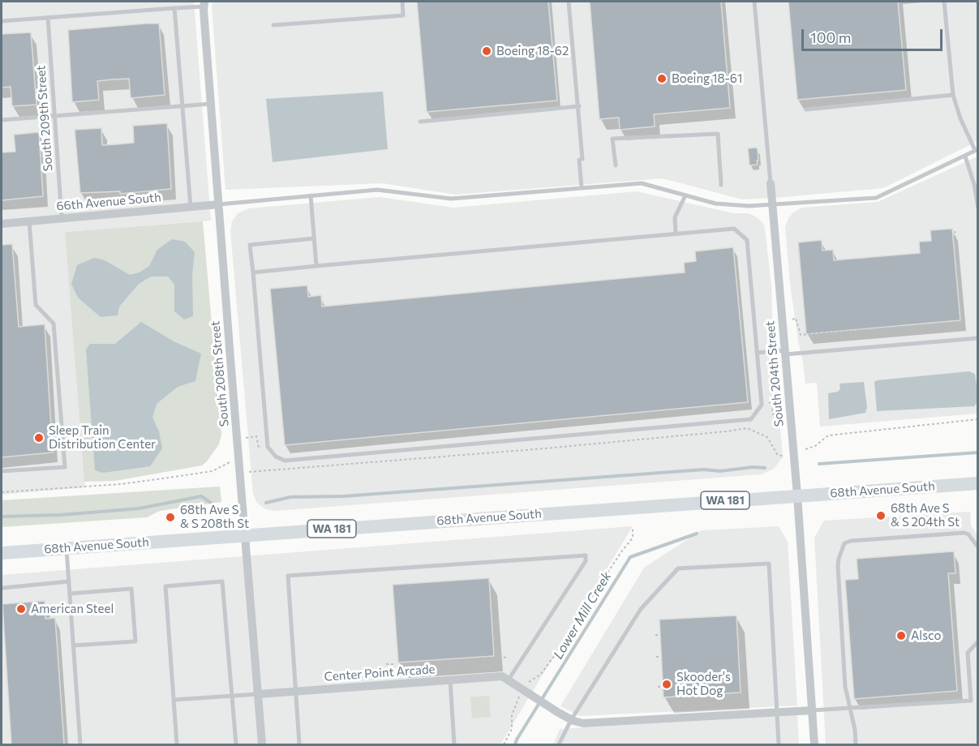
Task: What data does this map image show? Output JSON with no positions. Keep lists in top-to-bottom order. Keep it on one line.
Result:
{"streets":{"main road":["68th Avenue South","WA 181"],"street":["66th Avenue South","South 208th Street","South 204th Street","Center Point Arcade"],"lane":["South 209th Street"]},"crossings":[["South 209th Street","66th Avenue South"],["66th Avenue South","South 208th Street"],["South 208th Street","68th Avenue South"],["South 208th Street","Center Point Arcade"],["South 204th Street","68th Avenue South"]],"water":["Lower Mill Creek"],"places":["Boeing 18-62","Boeing 18-61","Sleep Train Distribution Center","68th Ave S & S 204th St","68th Ave S & S 208th St","American Steel","Alsco","Skooder's Hot Dog"],"scale_bar":"100 m"}
